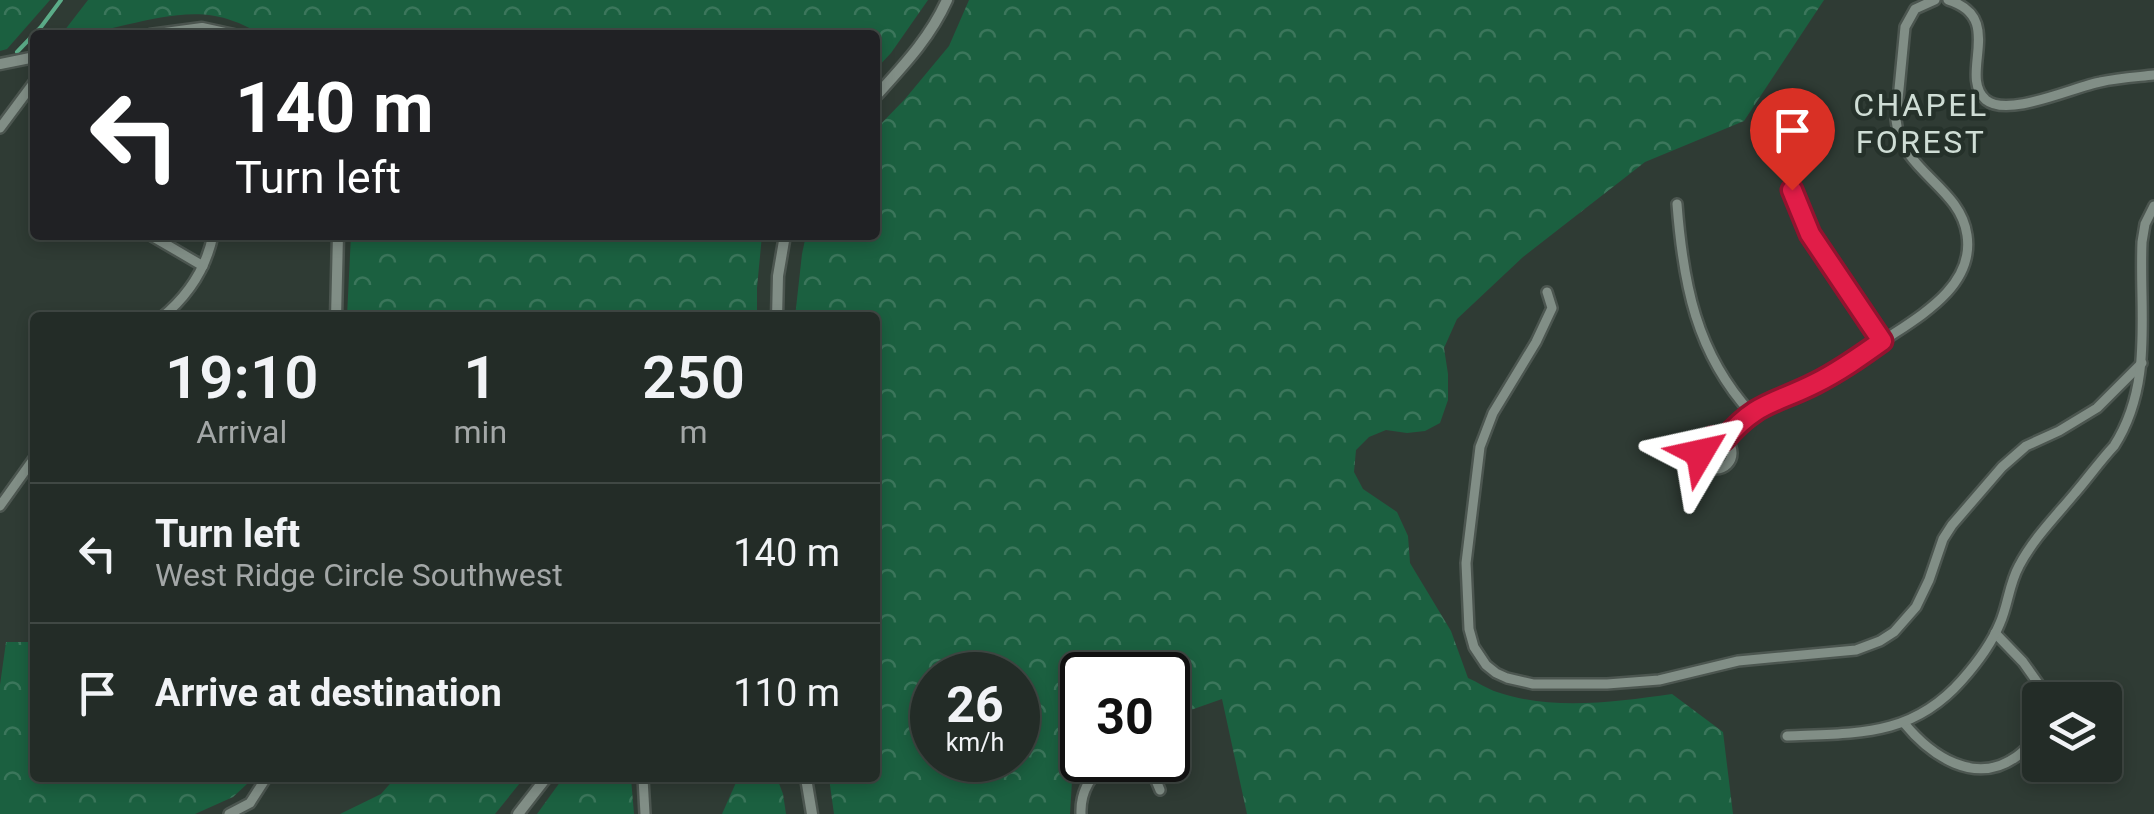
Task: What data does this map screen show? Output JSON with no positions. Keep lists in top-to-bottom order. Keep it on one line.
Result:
{"districts":["CHAPEL FOREST"],"page":{"turn":["140 m","Turn left"],"eta":["19:10","Arrival","1","min","250","m"],"list":[{"name":"Turn left","note":"West Ridge Circle Southwest","value":"140 m"},{"name":"Arrive at destination","value":"110 m"}],"speed":"26 km/h","limit":"30"}}
